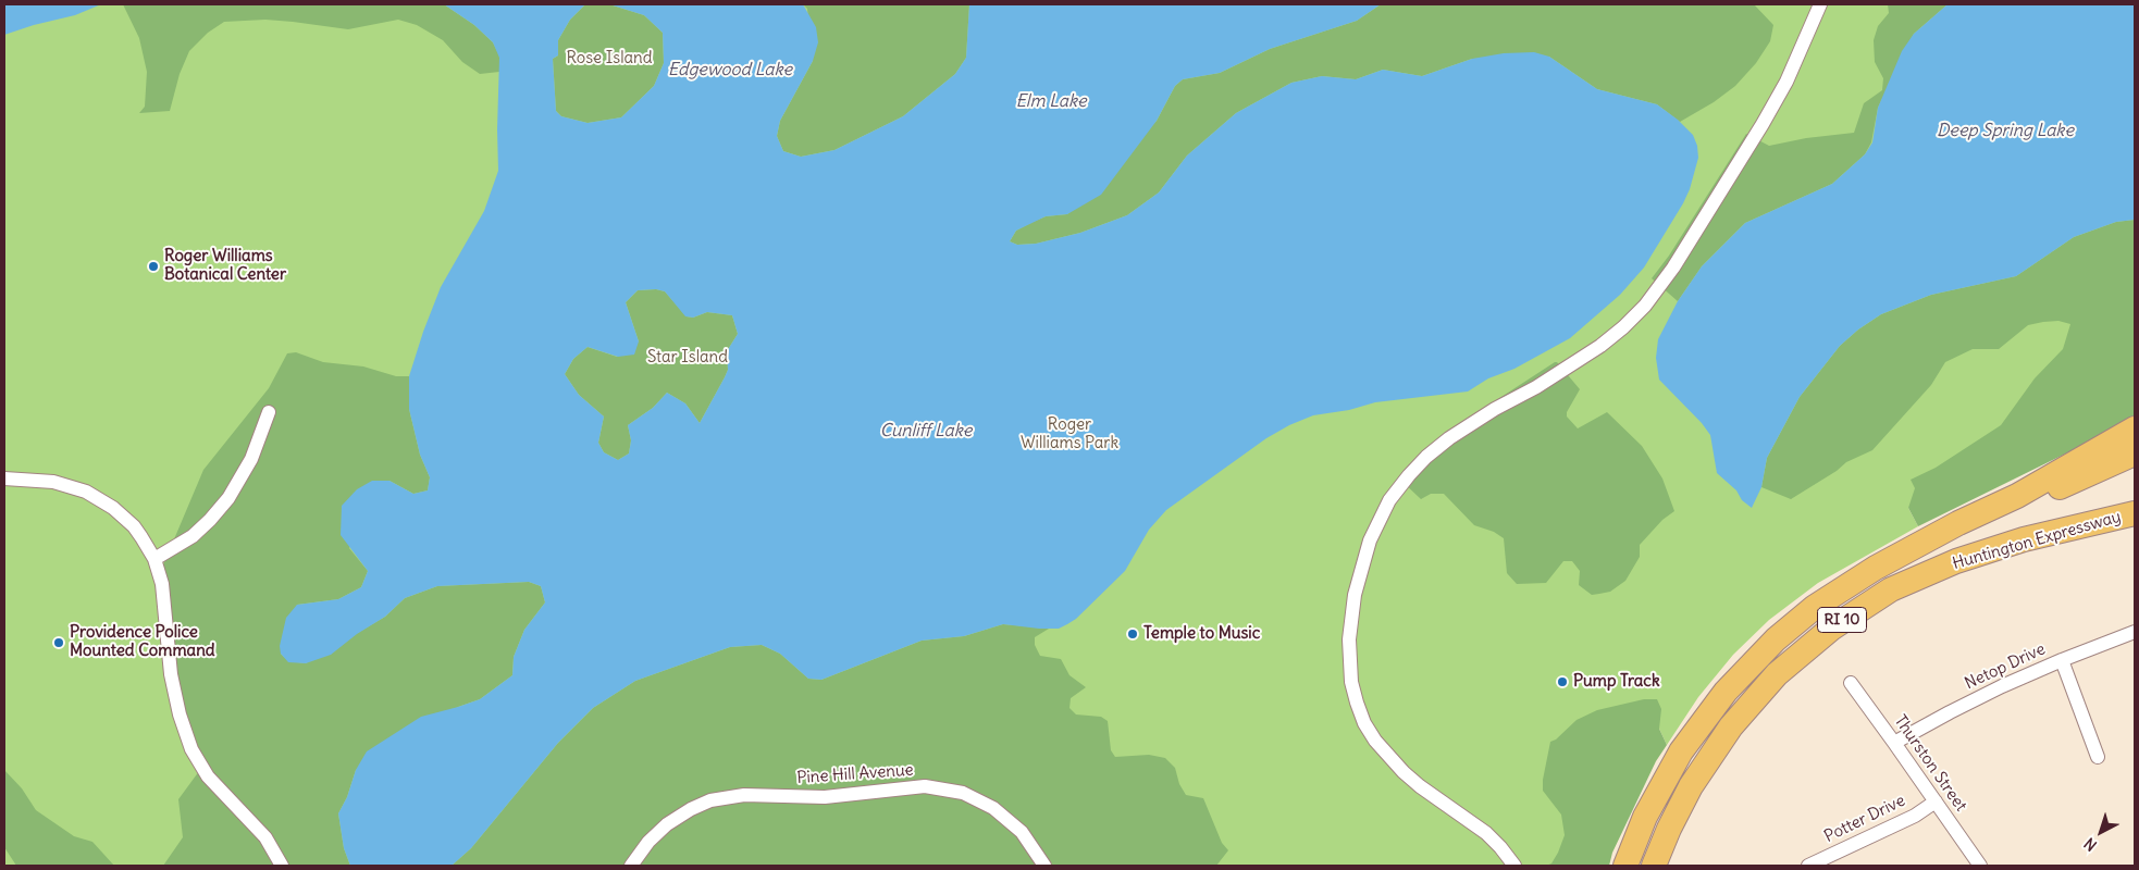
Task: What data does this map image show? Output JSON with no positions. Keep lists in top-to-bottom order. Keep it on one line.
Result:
{"streets":{"highway":["Huntington Expressway","RI 10"],"street":["Netop Drive","Thurston Street","Pine Hill Avenue","Potter Drive"]},"crossings":[["Netop Drive","Thurston Street"],["Thurston Street","Potter Drive"]],"water":["Edgewood Lake","Elm Lake","Deep Spring Lake","Cunliff Lake"],"parks":["Rose Island","Star Island","Roger Williams Park"],"places":["Roger Williams Botanical Center","Temple to Music","Providence Police Mounted Command","Pump Track"],"north":"bottom left"}
